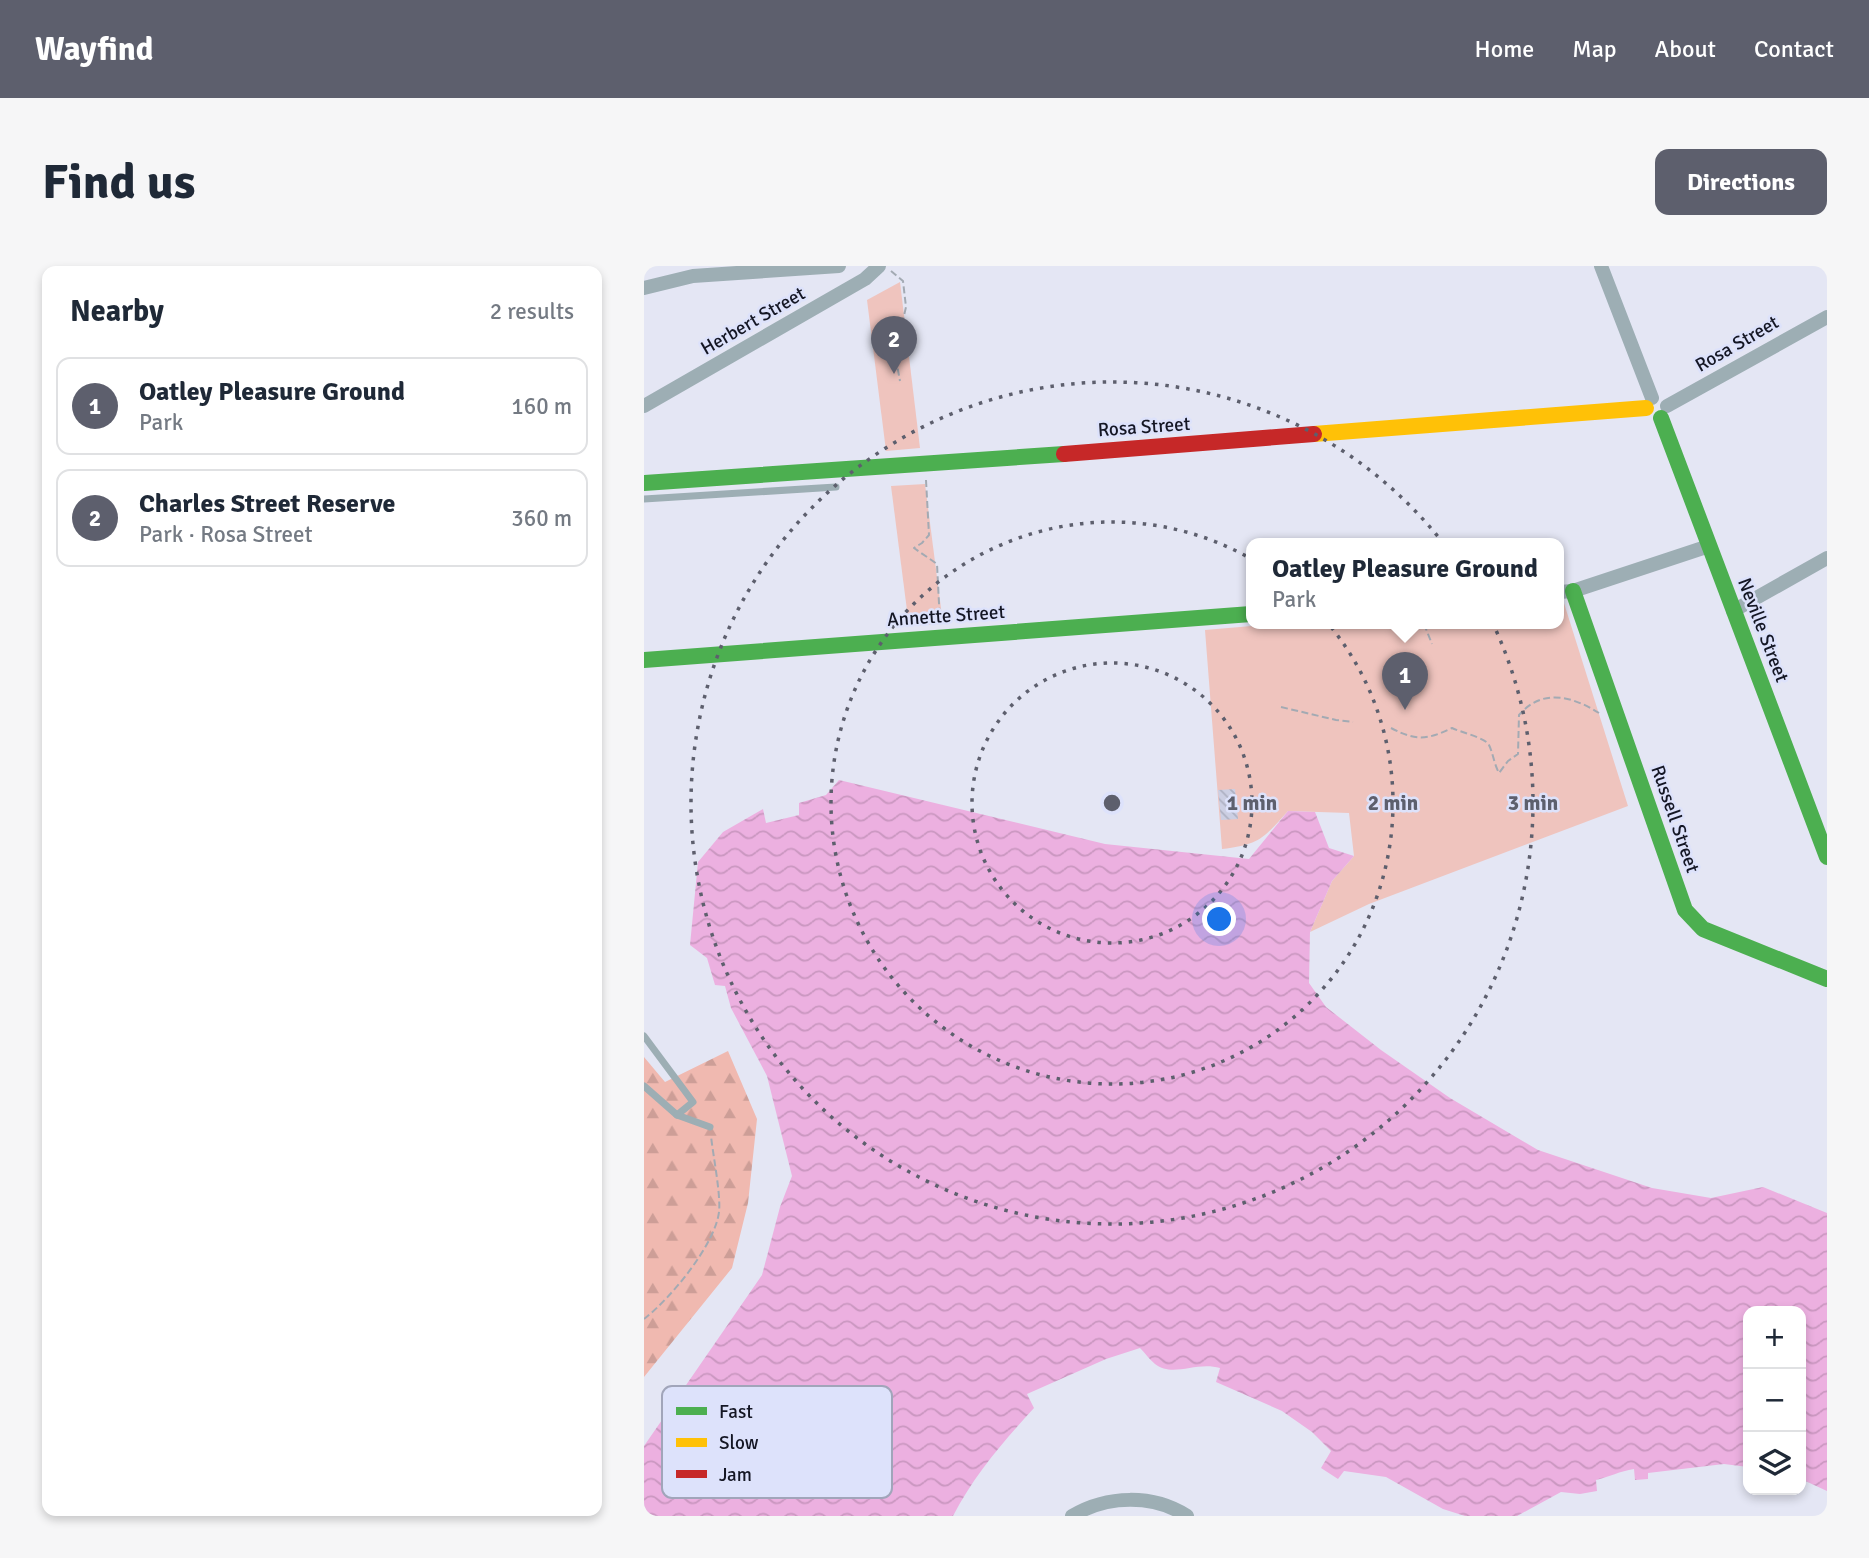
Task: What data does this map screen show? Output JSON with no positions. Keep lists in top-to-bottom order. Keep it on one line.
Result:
{"streets":{"street":["Herbert Street","Rosa Street","Annette Street","Neville Street","Russell Street"]},"crossings":[["Rosa Street","Neville Street"]],"legend":["Fast","Slow","Jam"],"page":{"header":"Wayfind","nav":["Home","Map","About","Contact"],"buttons":"Directions","title":"Find us","heading":["Nearby","2 results"],"pins":["2","1"],"list":[{"mark":"1","name":"Oatley Pleasure Ground","note":"Park","value":"160 m"},{"mark":"2","name":"Charles Street Reserve","note":"Park · Rosa Street","value":"360 m"}],"popup":["Oatley Pleasure Ground","Park"],"map_buttons":["+","−"]},"rings":["1 min","2 min","3 min"]}
